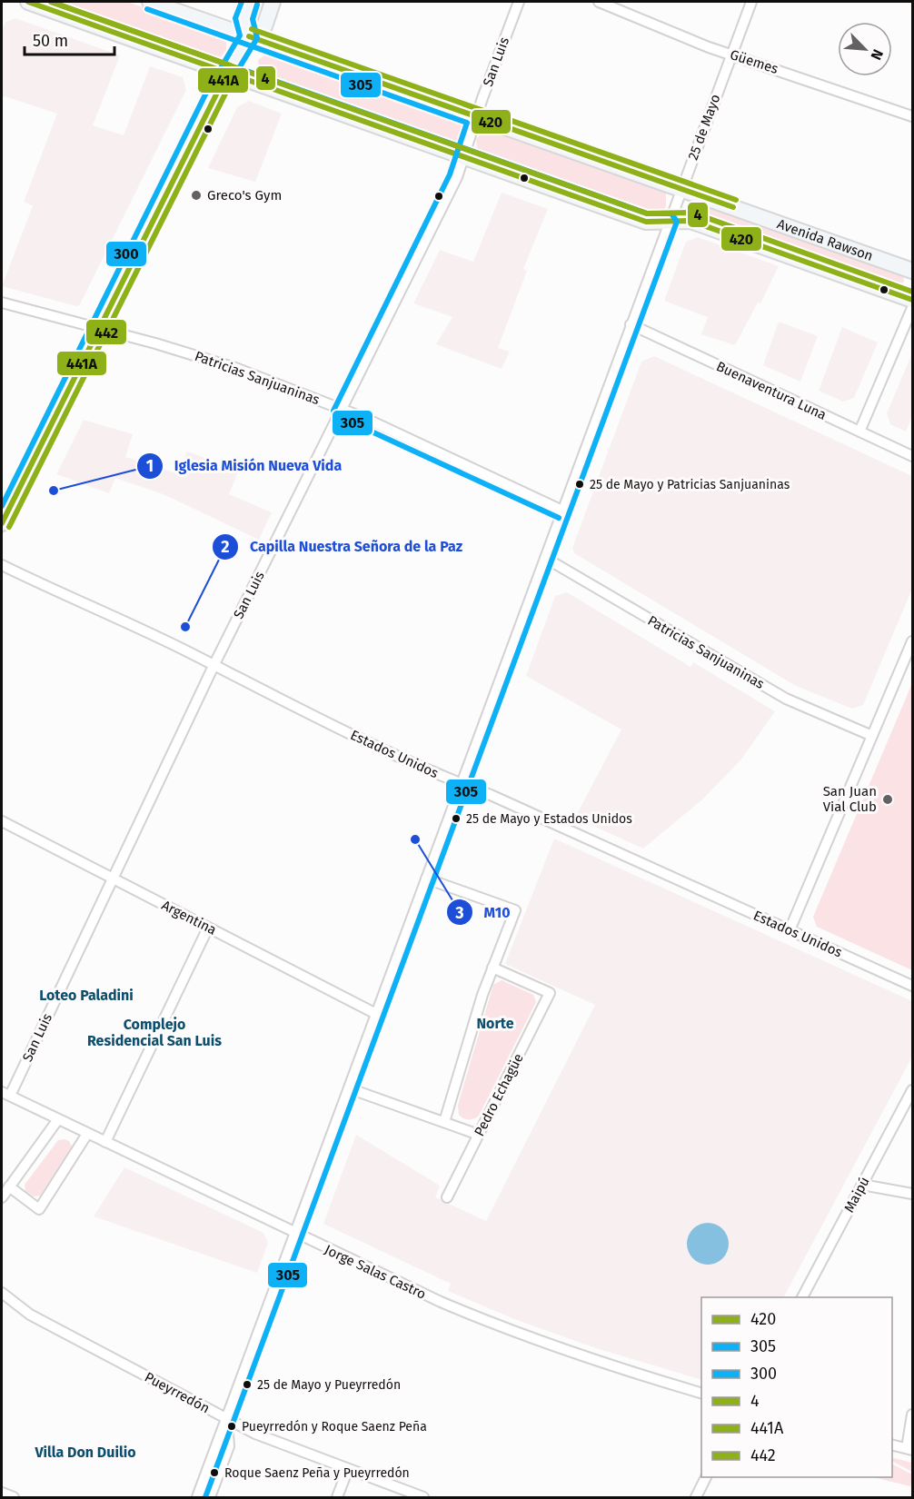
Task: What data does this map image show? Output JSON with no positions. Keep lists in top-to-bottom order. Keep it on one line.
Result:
{"streets":{"main road":["Avenida Rawson"],"street":["San Luis","Güemes","25 de Mayo","Patricias Sanjuaninas","Buenaventura Luna","Estados Unidos","Argentina","Pedro Echagüe","Maipú","Jorge Salas Castro","Pueyrredón"]},"crossings":[["San Luis","Avenida Rawson"],["San Luis","Patricias Sanjuaninas"],["San Luis","Estados Unidos"],["San Luis","Argentina"],["San Luis","Jorge Salas Castro"],["Güemes","25 de Mayo"],["25 de Mayo","Avenida Rawson"],["25 de Mayo","Patricias Sanjuaninas"],["25 de Mayo","Buenaventura Luna"],["25 de Mayo","Estados Unidos"],["25 de Mayo","Argentina"],["25 de Mayo","Jorge Salas Castro"],["25 de Mayo","Pueyrredón"]],"districts":["Loteo Paladini","Norte","Complejo Residencial San Luis","Villa Don Duilio"],"places":["Greco's Gym","25 de Mayo y Patricias Sanjuaninas","Iglesia Misión Nueva Vida","Capilla Nuestra Señora de la Paz","San Juan Vial Club","25 de Mayo y Estados Unidos","M10","25 de Mayo y Pueyrredón","Pueyrredón y Roque Saenz Peña","Roque Saenz Peña y Pueyrredón"],"lines":["transit line 300","transit line 4","transit line 441A","transit line 442","transit line 305","transit line 420"],"legend":["420","305","300","4","441A","442"],"scale_bar":"50 m","north":"bottom right"}
